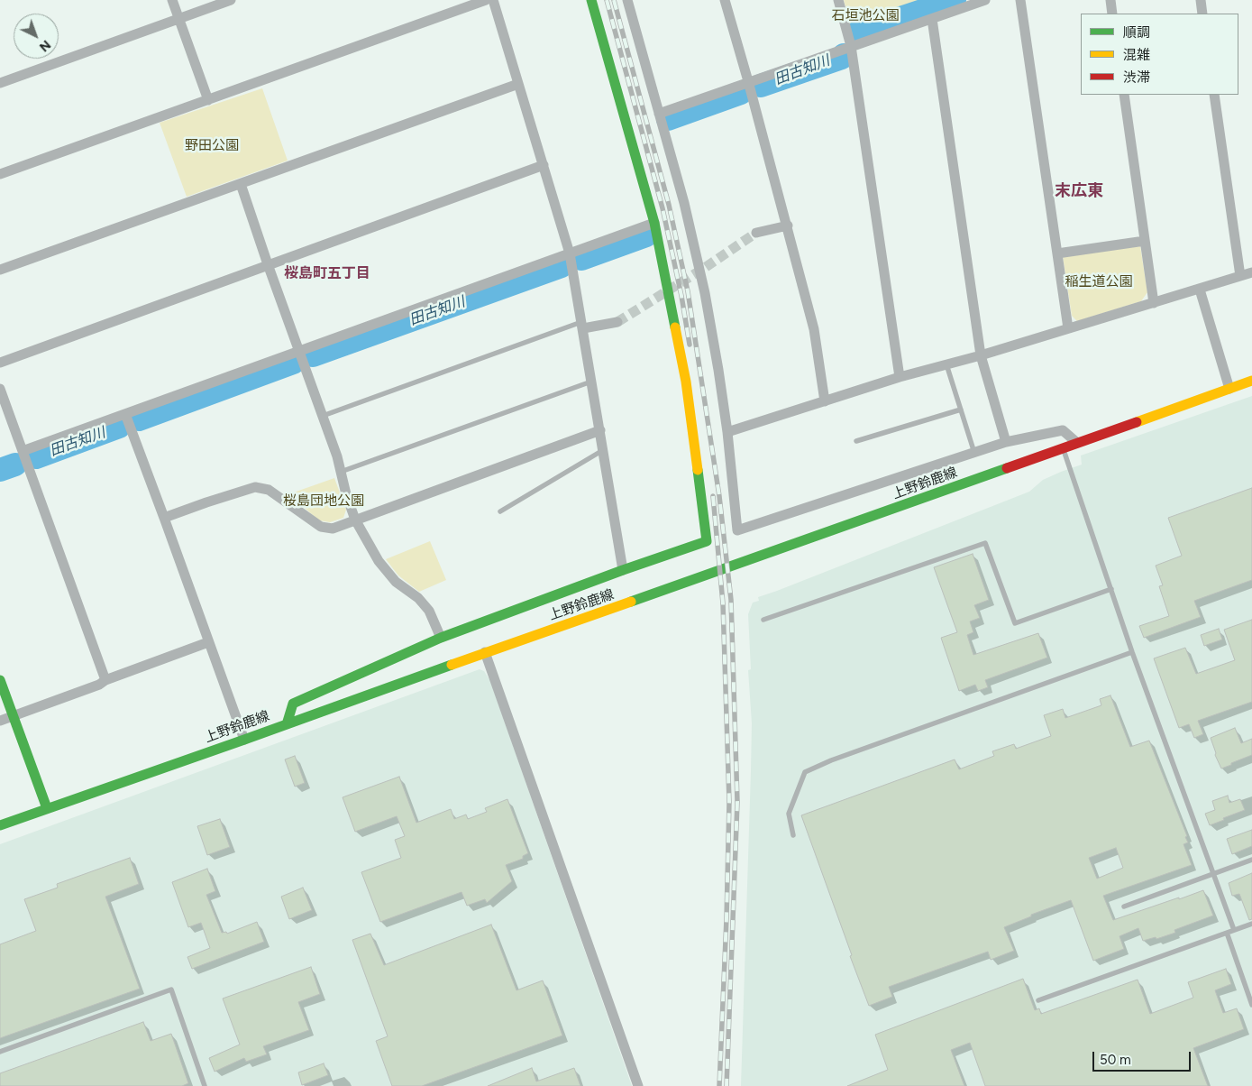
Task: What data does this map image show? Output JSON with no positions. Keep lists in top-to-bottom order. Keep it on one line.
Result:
{"streets":{"main road":["上野鈴鹿線"]},"districts":["末広東","桜島町五丁目"],"water":["田古知川"],"parks":["石垣池公園","野田公園","稲生道公園","桜島団地公園"],"legend":["順調","混雑","渋滞"],"scale_bar":"50 m","north":"bottom right"}
